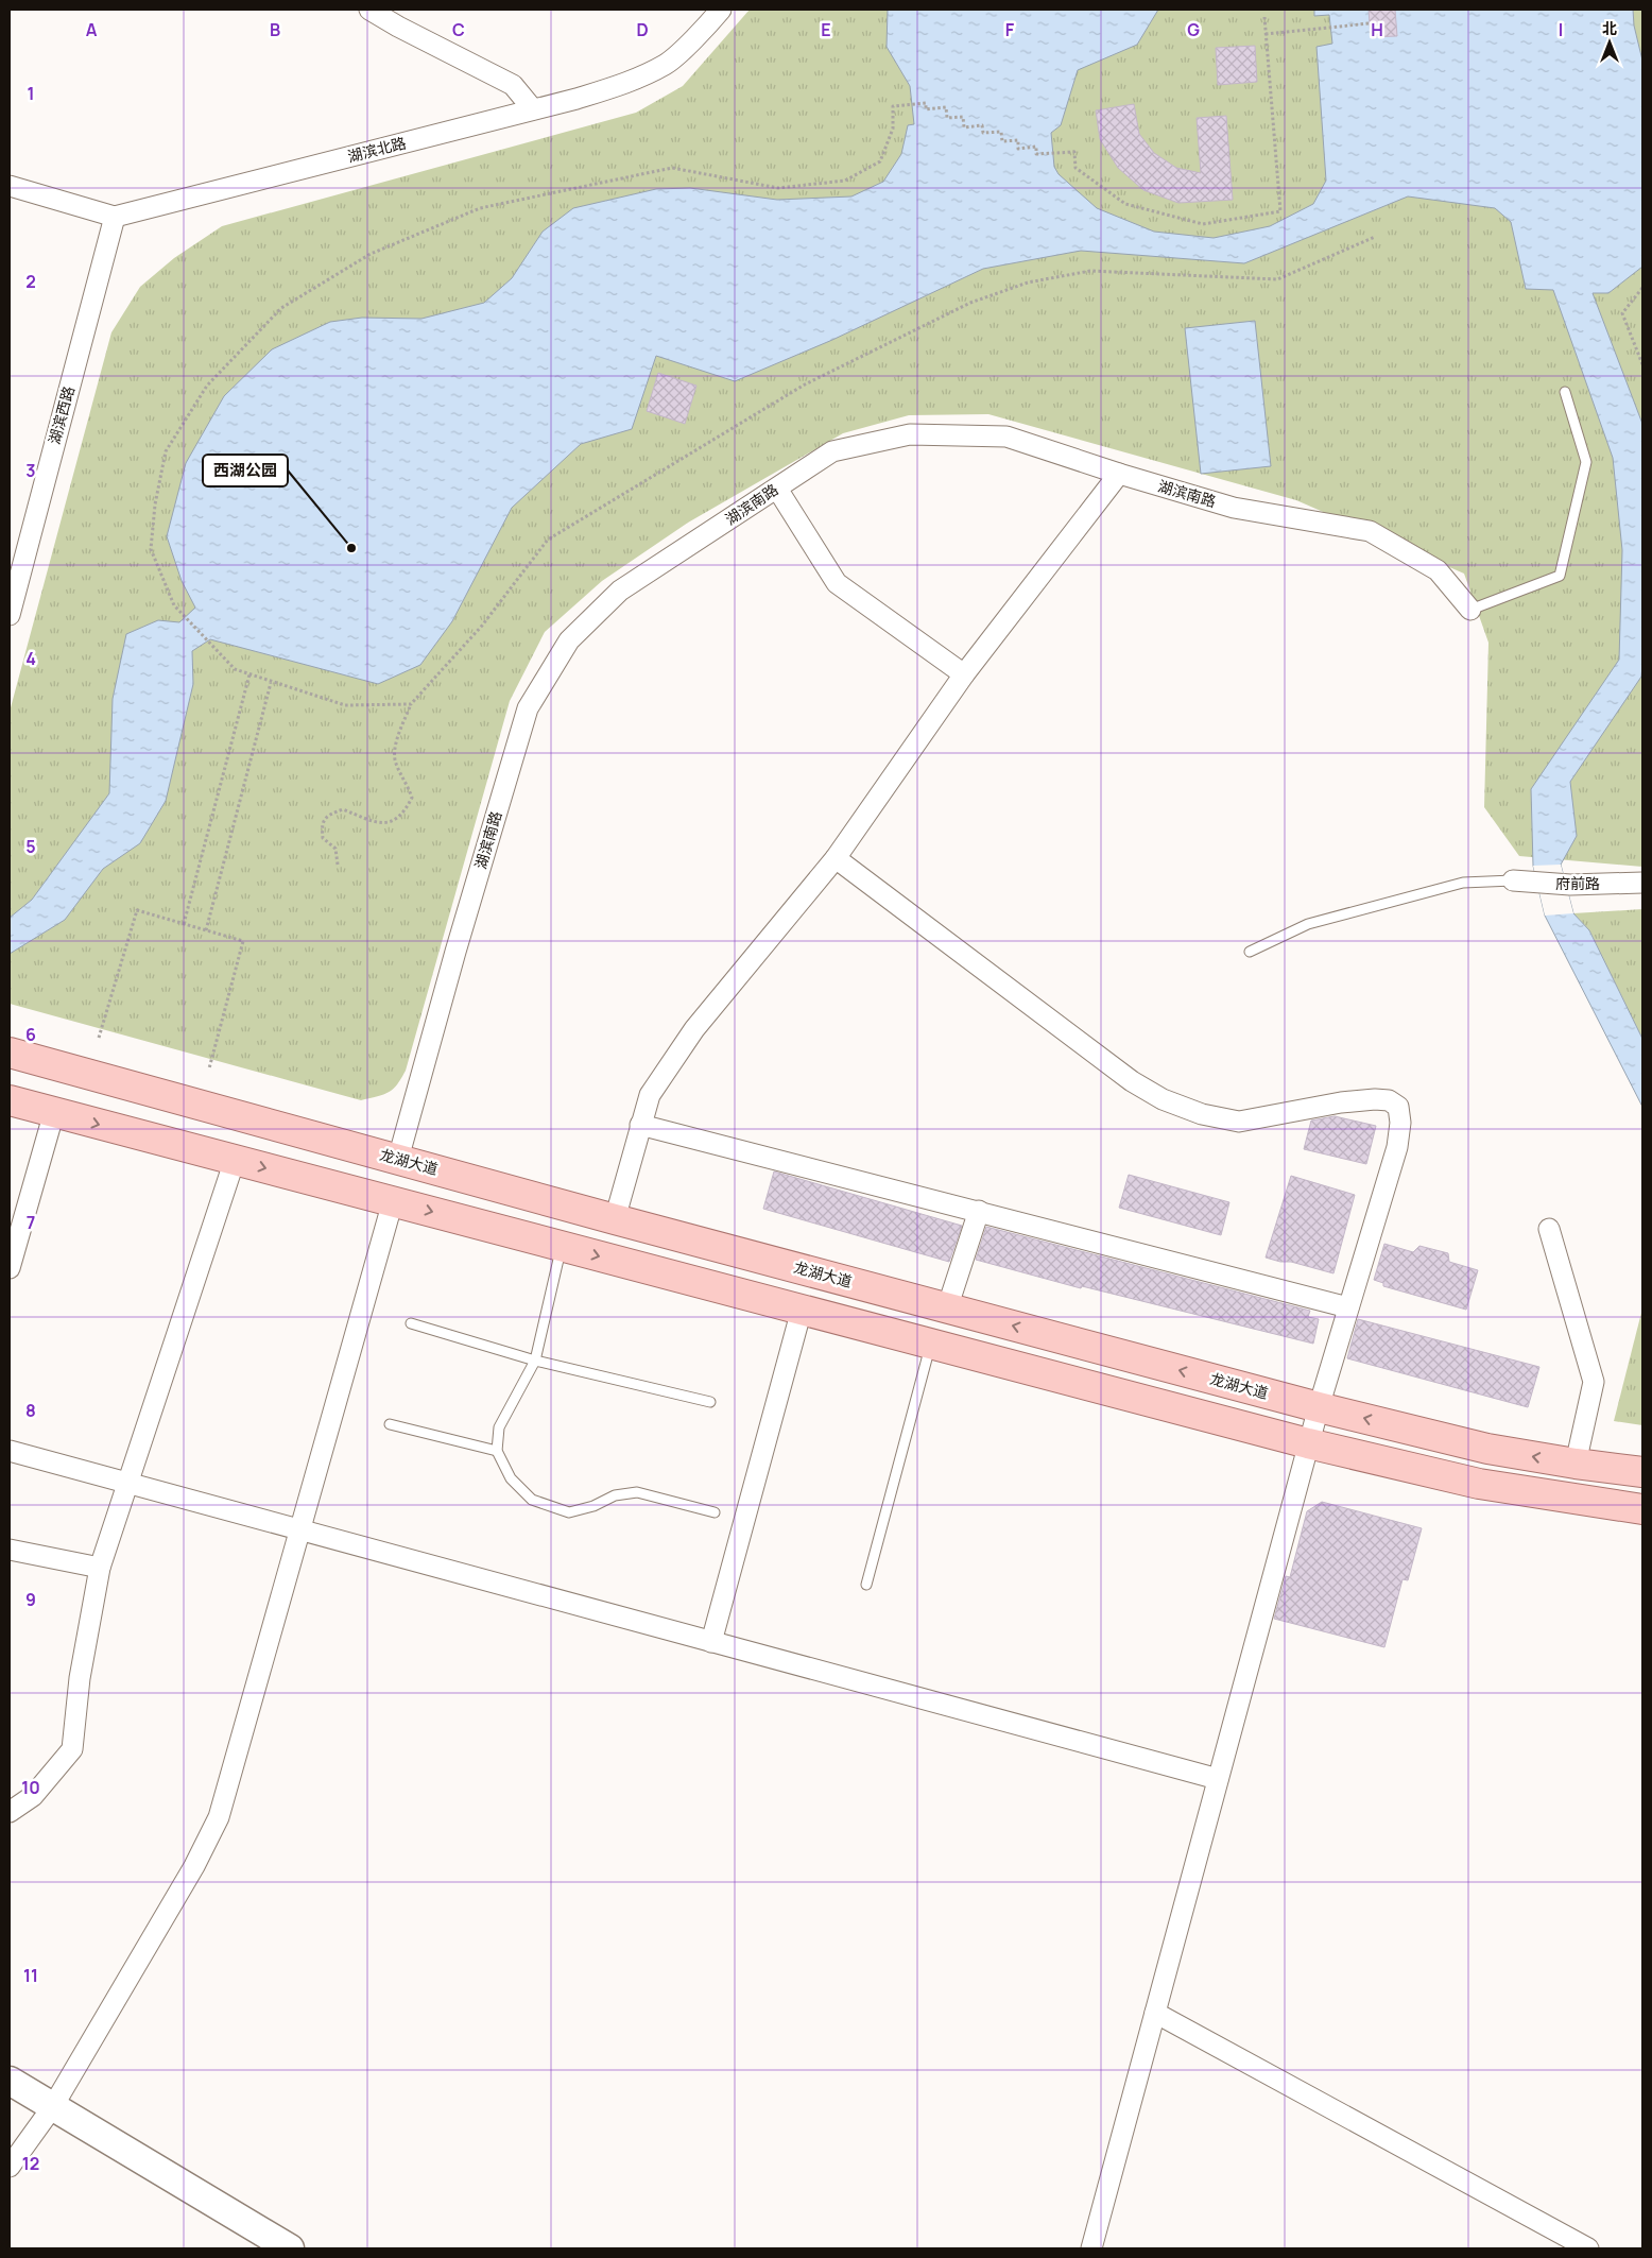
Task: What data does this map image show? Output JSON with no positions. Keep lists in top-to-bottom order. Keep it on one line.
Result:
{"streets":{"main road":["龙湖大道"],"street":["湖滨北路","湖滨西路","湖滨南路","府前路"]},"crossings":[["湖滨北路","湖滨西路"],["湖滨南路","龙湖大道"]],"places":["西湖公园"],"north":"top","grid":{"columns":["A","B","C","D","E","F","G","H","I"],"rows":["1","2","3","4","5","6","7","8","9","10","11","12"]}}
